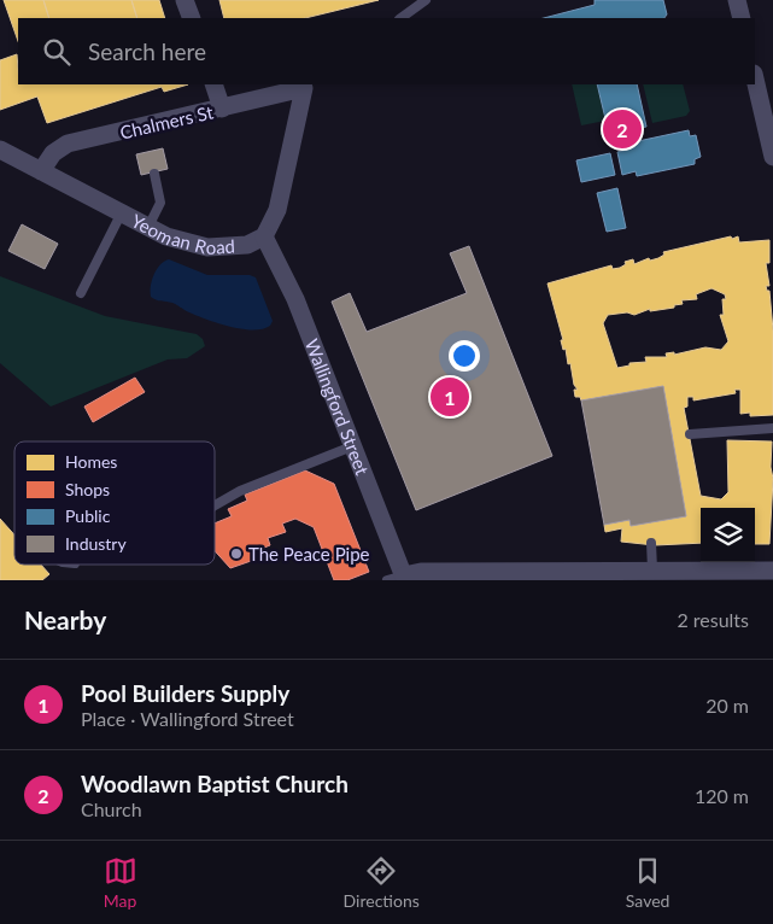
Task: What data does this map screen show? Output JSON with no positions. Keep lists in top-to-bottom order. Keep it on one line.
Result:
{"streets":{"street":["Chalmers St","Yeoman Road","Wallingford Street"]},"crossings":[["Chalmers St","Yeoman Road"],["Yeoman Road","Wallingford Street"]],"places":["The Peace Pipe"],"legend":["Homes","Shops","Public","Industry"],"page":{"search":"Search here","pins":["2","1"],"heading":["Nearby","2 results"],"list":[{"mark":"1","name":"Pool Builders Supply","note":"Place · Wallingford Street","value":"20 m"},{"mark":"2","name":"Woodlawn Baptist Church","note":"Church","value":"120 m"}],"nav":["Map","Directions","Saved"]}}
